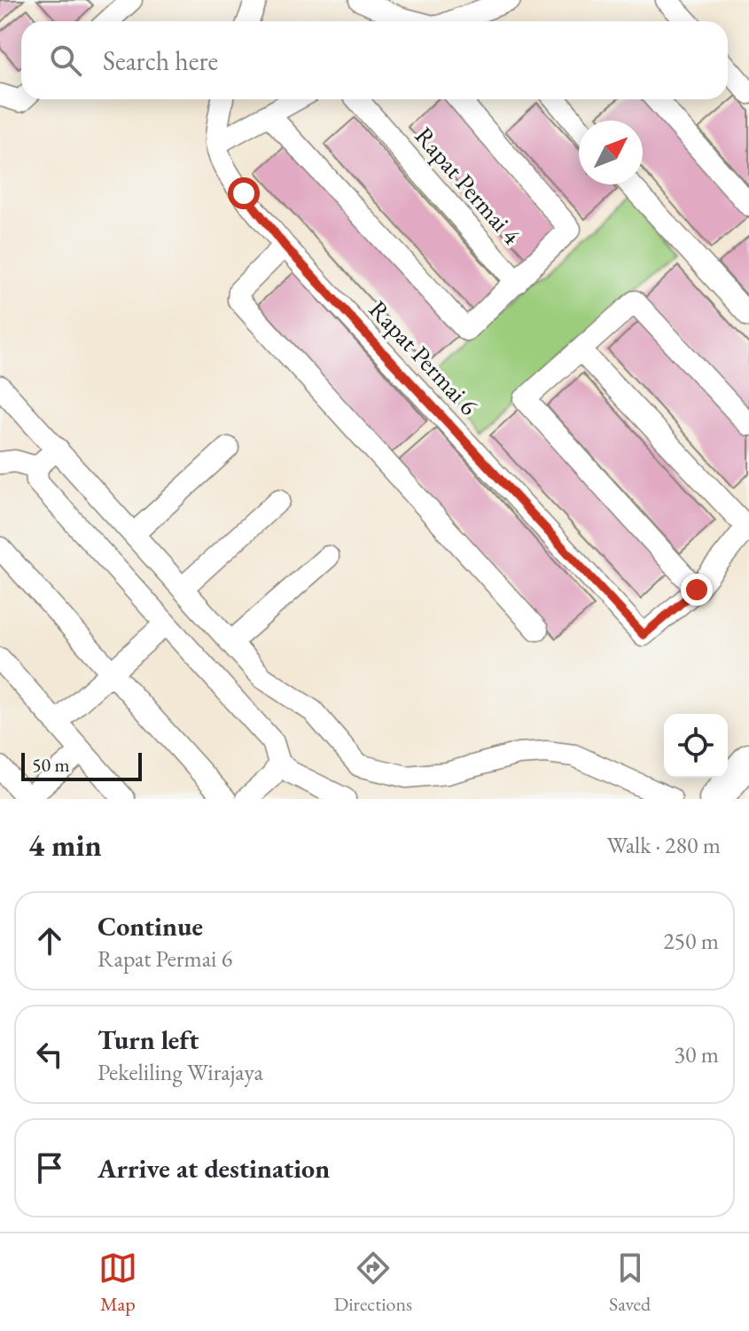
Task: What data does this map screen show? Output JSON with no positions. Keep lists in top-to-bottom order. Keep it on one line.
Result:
{"streets":{"street":["Rapat Permai 4","Rapat Permai 6"]},"scale_bar":"50 m","north":"top right","page":{"search":"Search here","scale":"50 m","heading":["4 min","Walk · 280 m"],"list":[["Continue","Rapat Permai 6","250 m"],["Turn left","Pekeliling Wirajaya","30 m"],"Arrive at destination"],"nav":["Map","Directions","Saved"]}}
